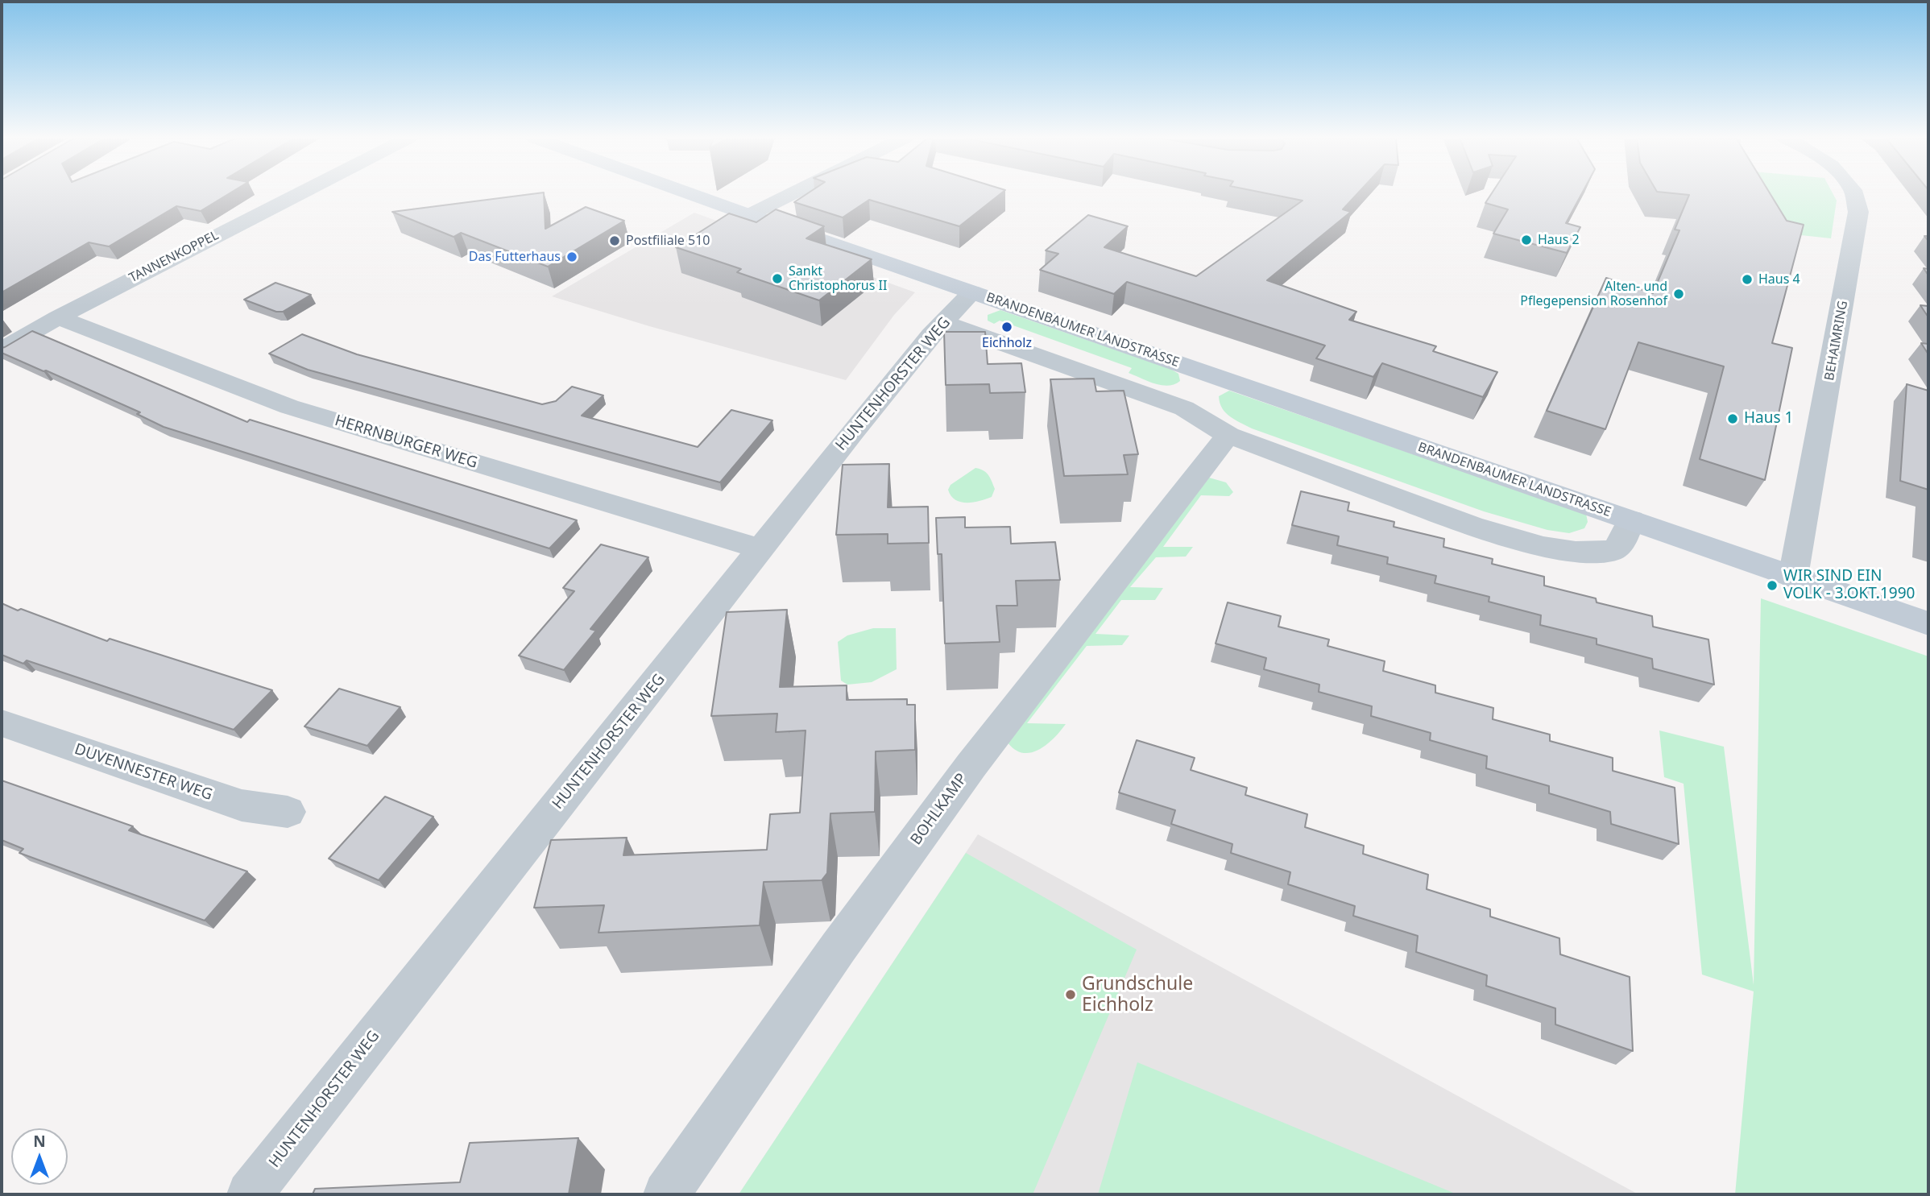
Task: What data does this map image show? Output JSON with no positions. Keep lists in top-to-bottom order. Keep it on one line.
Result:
{"streets":{"main road":["BRANDENBAUMER LANDSTRASSE"],"street":["TANNENKOPPEL","BEHAIMRING","HUNTENHORSTER WEG","HERRNBURGER WEG","DUVENNESTER WEG","BOHLKAMP"]},"crossings":[["TANNENKOPPEL","HERRNBURGER WEG"],["BRANDENBAUMER LANDSTRASSE","BEHAIMRING"],["BRANDENBAUMER LANDSTRASSE","HUNTENHORSTER WEG"],["BRANDENBAUMER LANDSTRASSE","BOHLKAMP"],["HUNTENHORSTER WEG","HERRNBURGER WEG"]],"places":["Haus 2","Postfiliale 510","Das Futterhaus","Sankt Christophorus II","Haus 4","Alten- und Pflegepension Rosenhof","Eichholz","Haus 1","WIR SIND EIN VOLK - 3.OKT.1990","Grundschule Eichholz"],"north":"top"}
